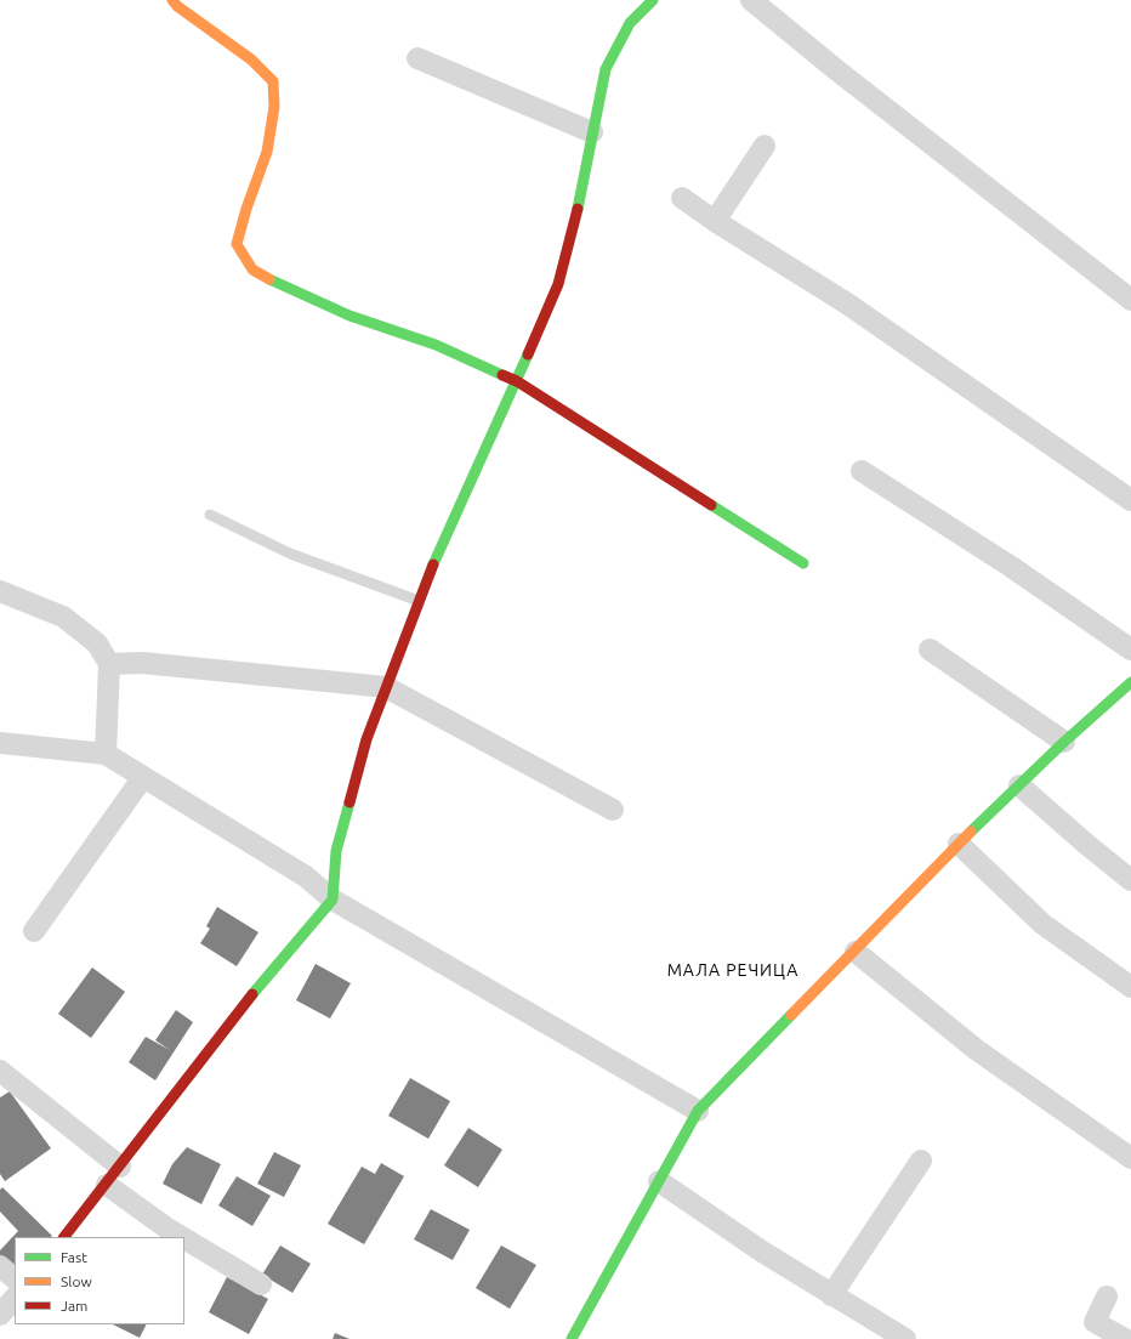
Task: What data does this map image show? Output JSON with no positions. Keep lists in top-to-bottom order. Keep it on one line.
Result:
{"districts":["МАЛА РЕЧИЦА"],"legend":["Fast","Slow","Jam"]}
